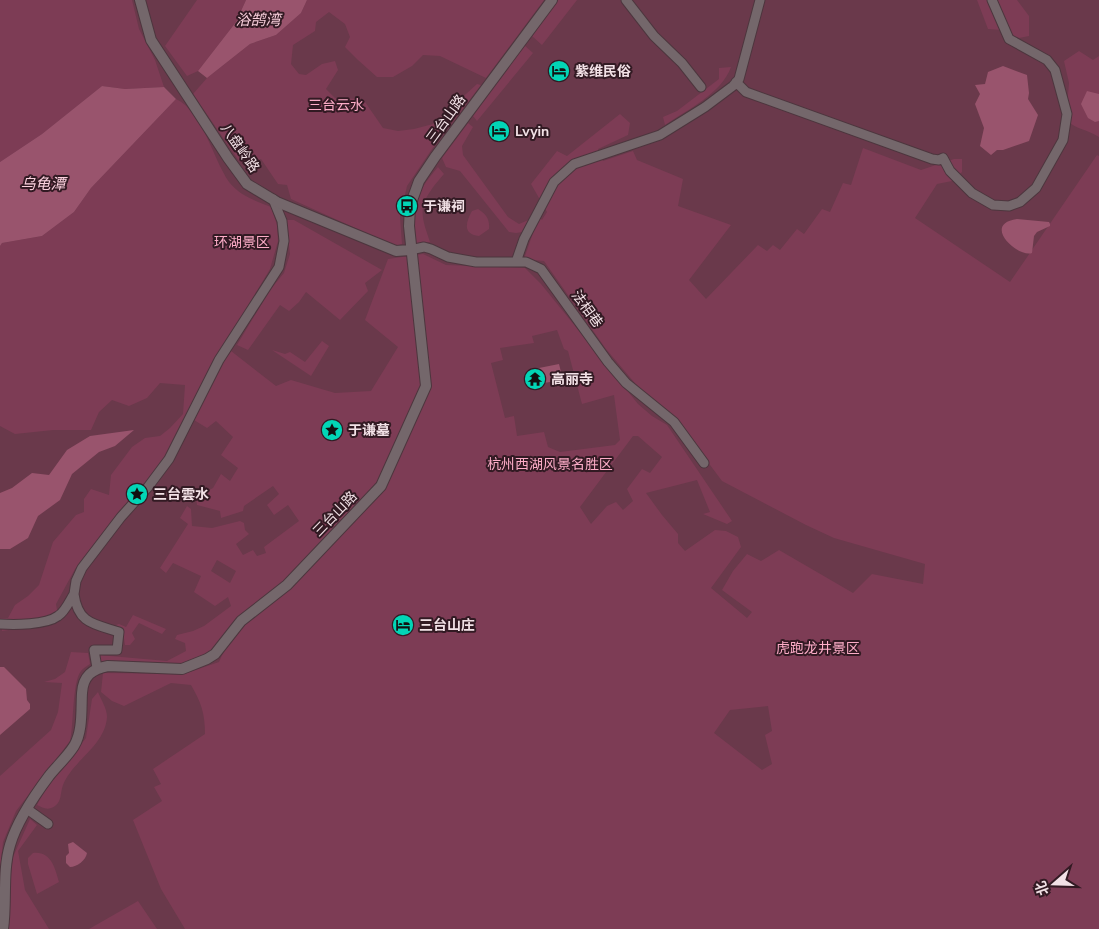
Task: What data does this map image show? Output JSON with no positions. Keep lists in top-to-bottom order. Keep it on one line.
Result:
{"streets":{"street":["三台山路","八盘岭路","法相巷"]},"crossings":[["三台山路","八盘岭路"],["三台山路","法相巷"],["八盘岭路","法相巷"]],"water":["浴鹄湾","乌龟潭"],"parks":["三台云水","环湖景区","杭州西湖风景名胜区","虎跑龙井景区"],"places":{"hotel":["紫维民俗","Lvyin","三台山庄"],"bus stop":["于谦祠"],"temple":["高丽寺"],"place":["于谦墓","三台雲水"]},"north":"left"}
